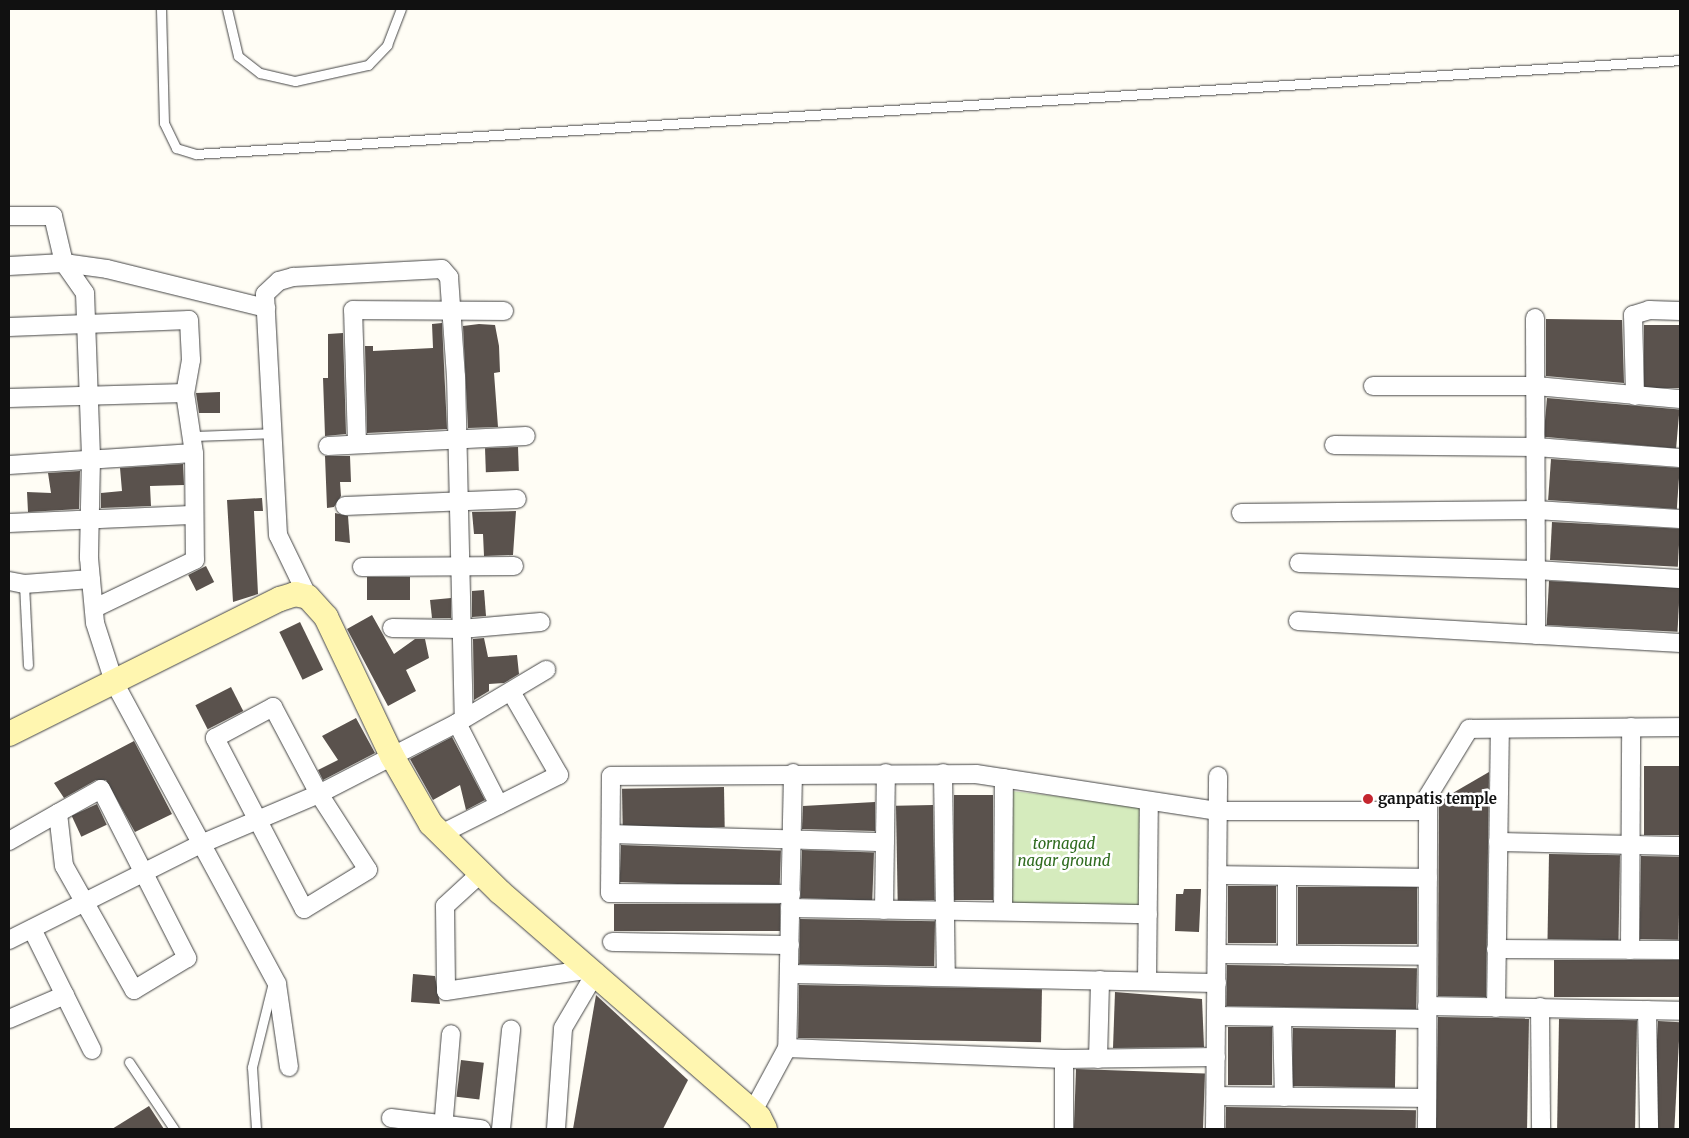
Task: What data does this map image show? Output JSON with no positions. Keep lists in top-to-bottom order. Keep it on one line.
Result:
{"parks":["tornagad nagar ground"],"places":["ganpatis temple"]}
